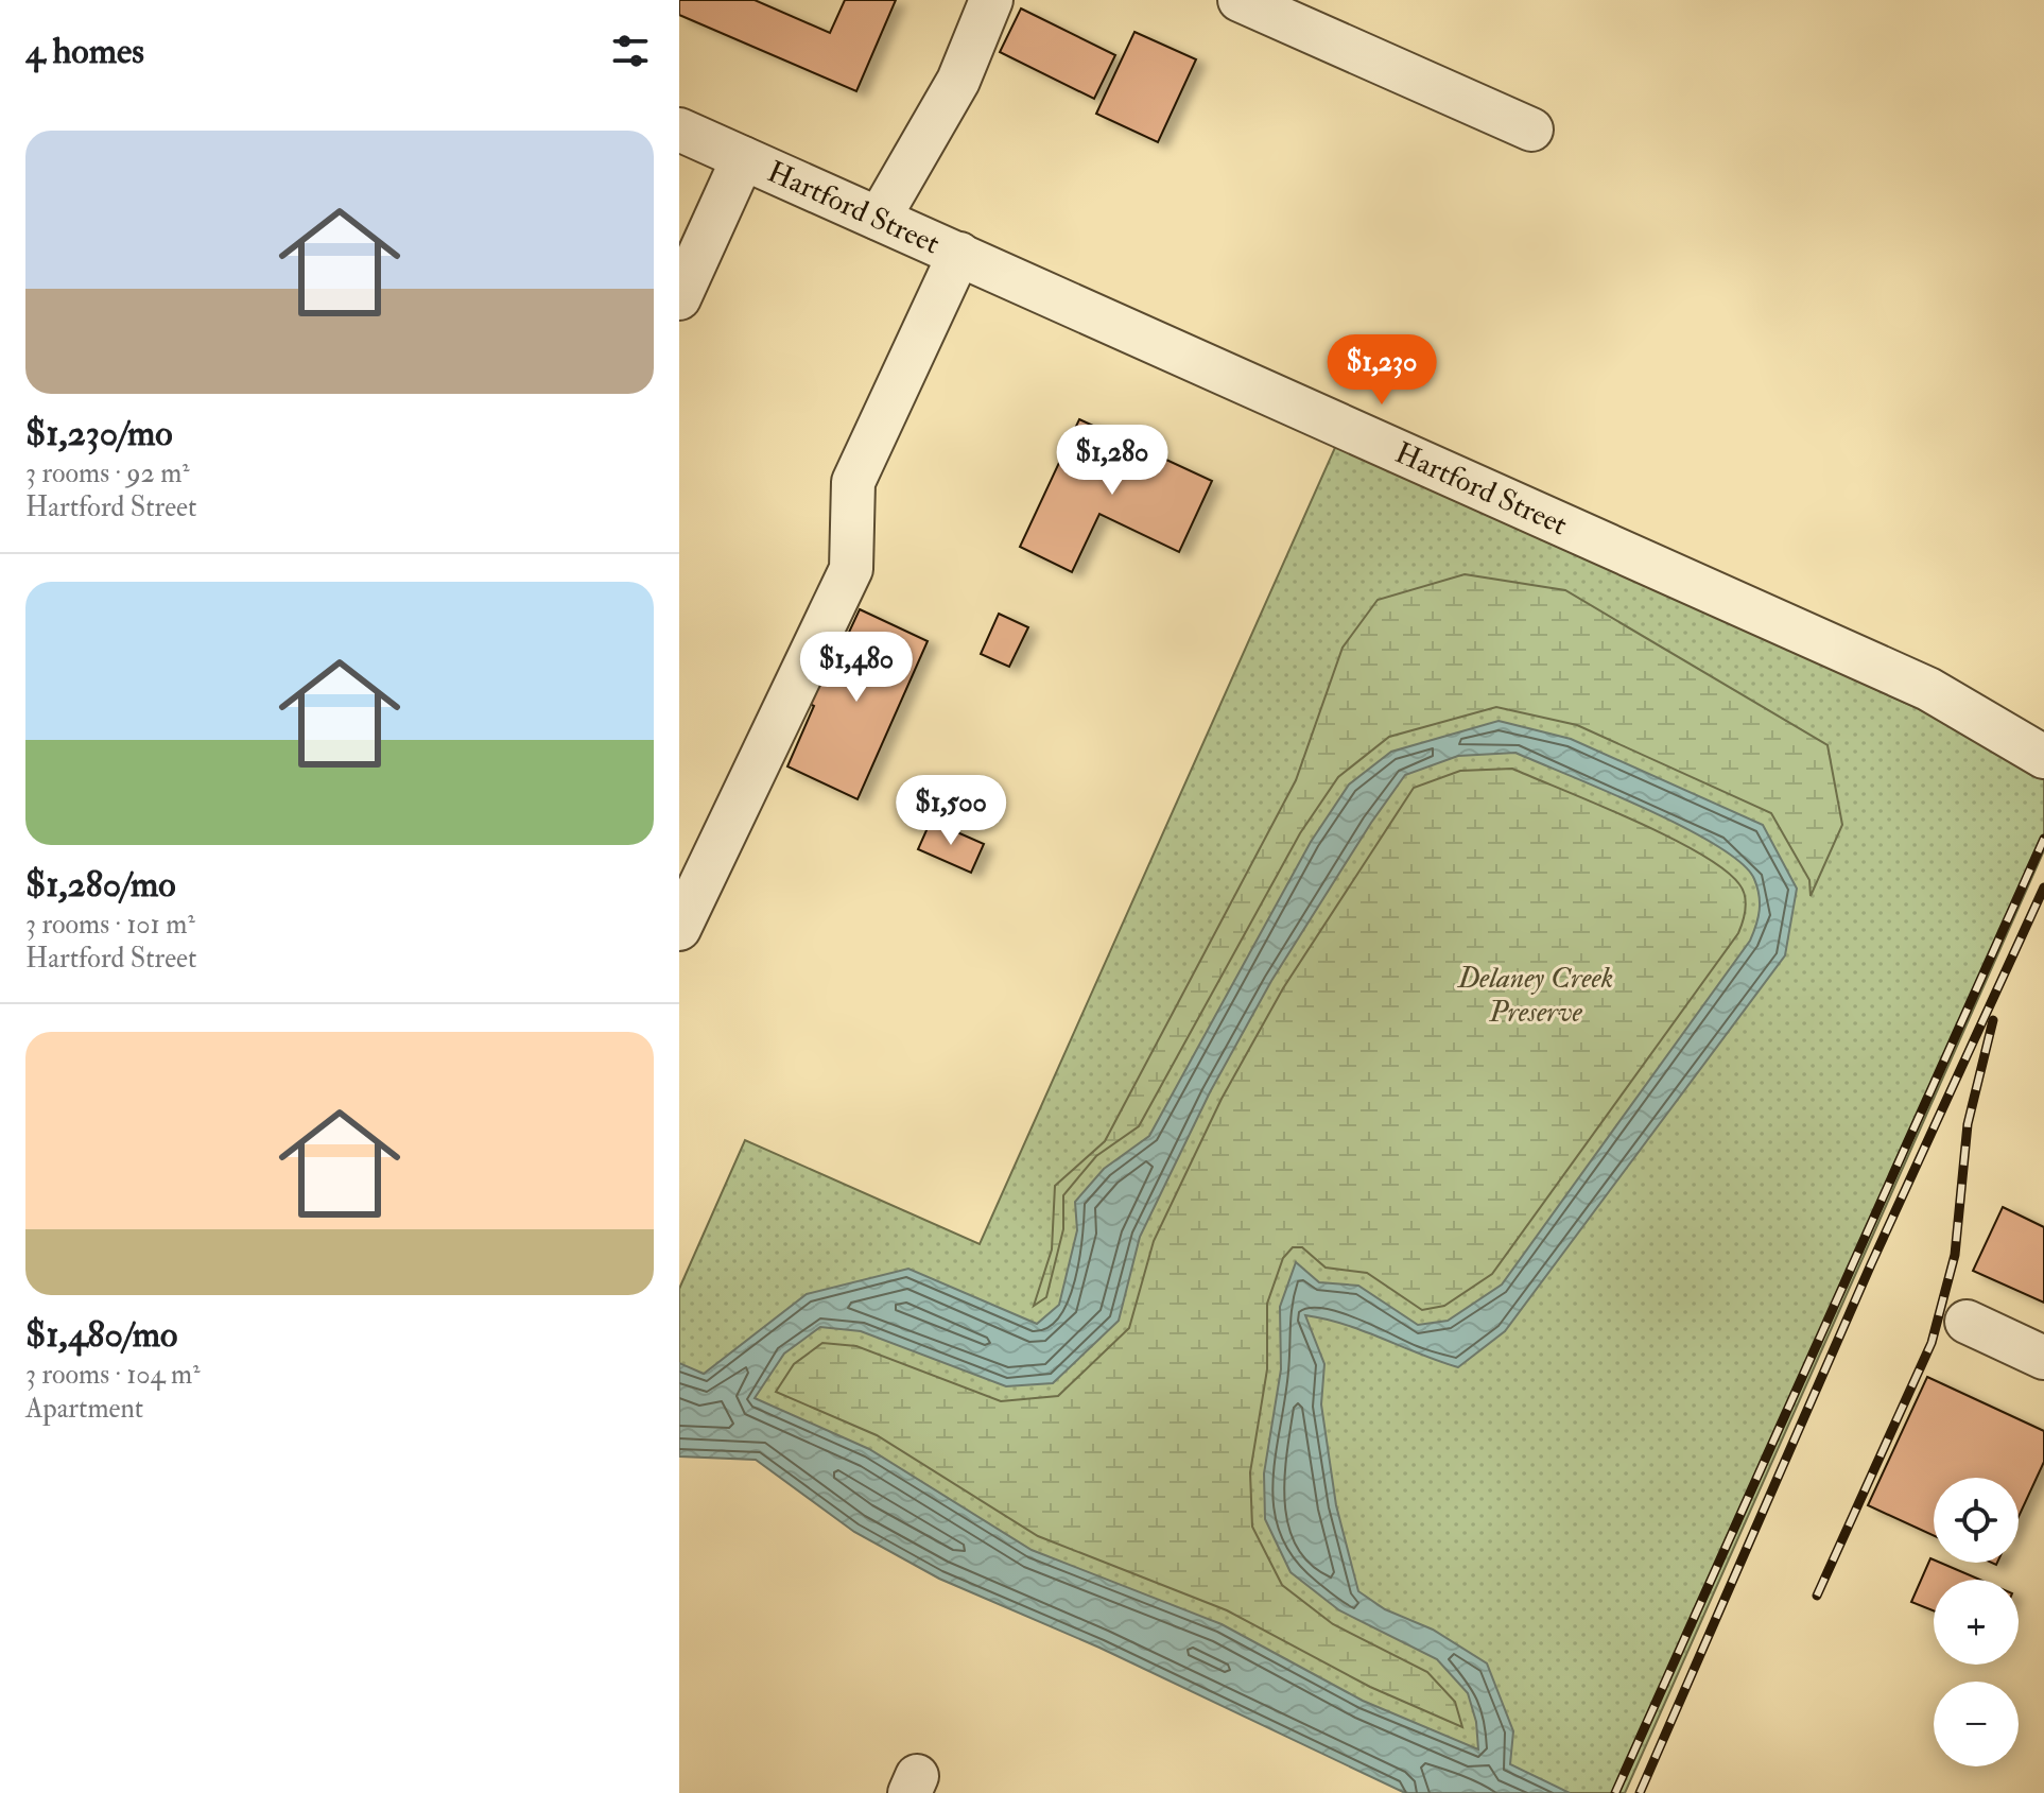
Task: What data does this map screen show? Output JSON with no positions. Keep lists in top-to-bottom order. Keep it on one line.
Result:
{"streets":{"street":["Hartford Street"]},"parks":["Delaney Creek Preserve"],"page":{"heading":"4 homes","list":[{"name":"$1,230/mo","note":"3 rooms · 92 m² · Hartford Street"},{"name":"$1,280/mo","note":"3 rooms · 101 m² · Hartford Street"},{"name":"$1,480/mo","note":"3 rooms · 104 m² · Apartment"}],"price":["$1,230","$1,280","$1,480","$1,500"],"map_buttons":["+","−"]}}
